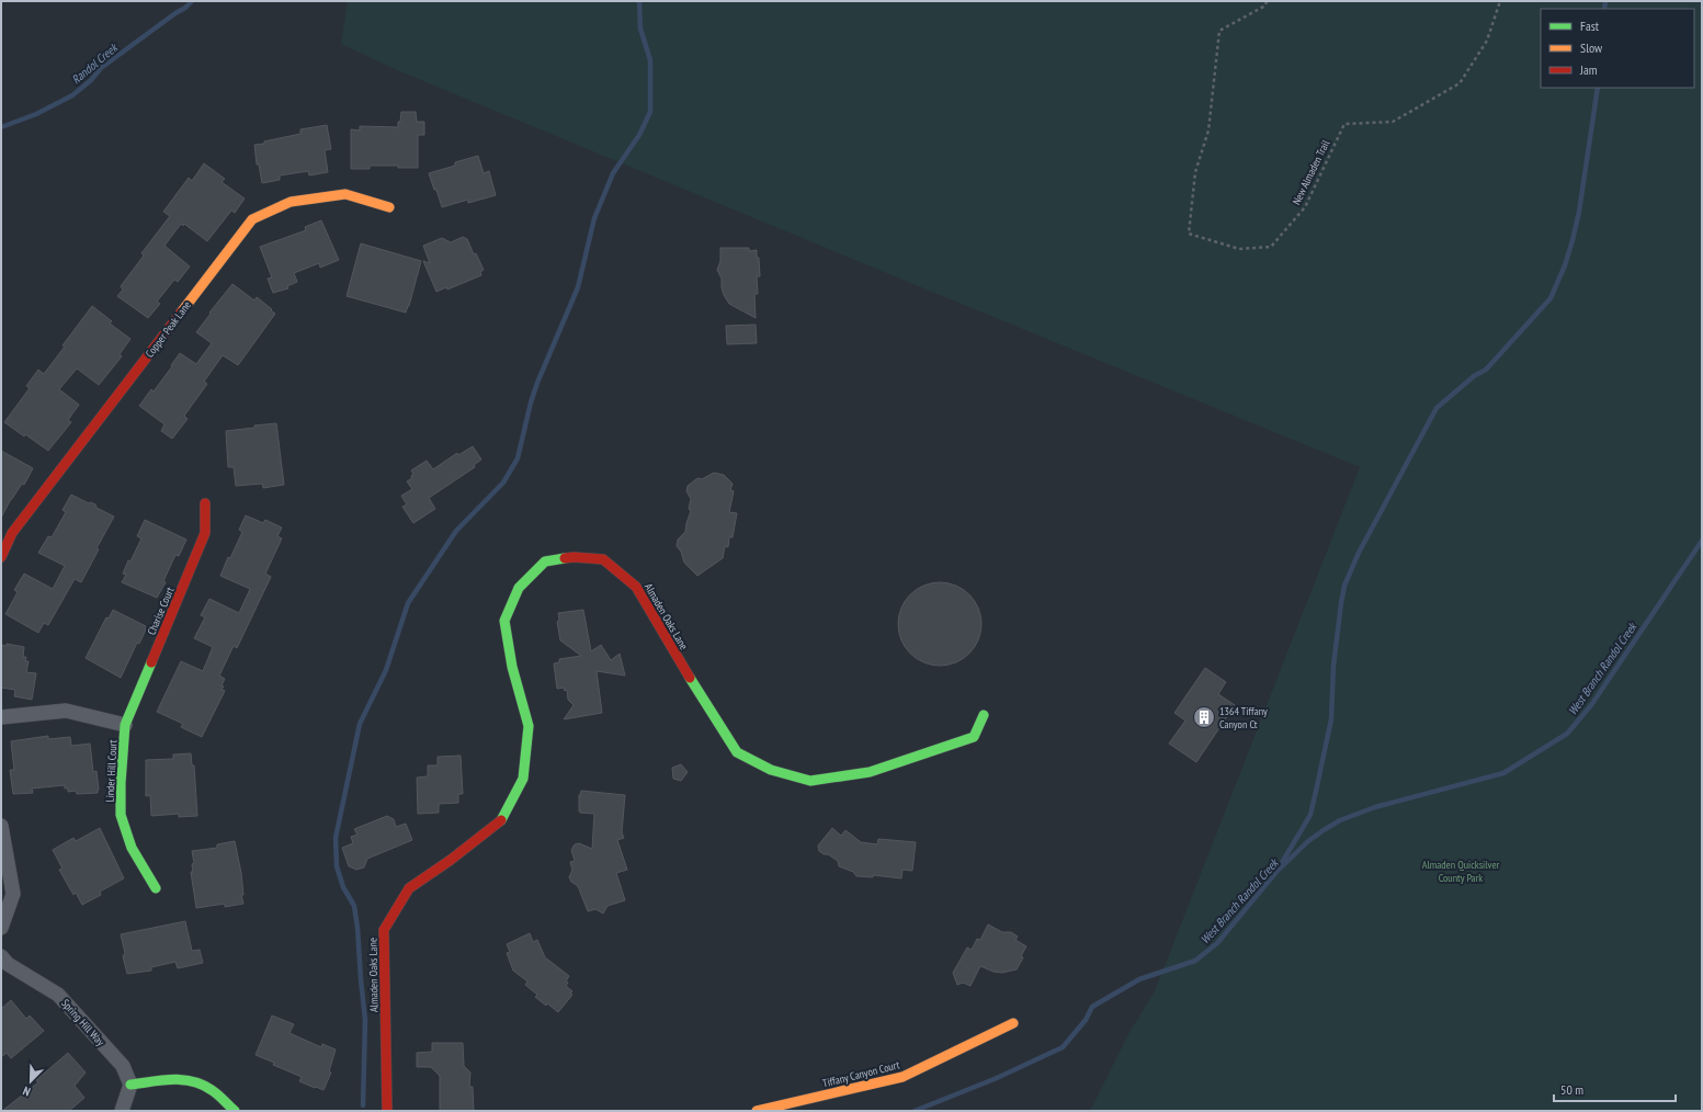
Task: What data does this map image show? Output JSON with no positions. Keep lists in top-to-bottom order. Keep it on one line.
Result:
{"streets":{"street":["Copper Peak Lane","Charise Court","Almaden Oaks Lane","Linder Hill Court","Spring Hill Way","Tiffany Canyon Court"],"path":["New Almaden Trail"]},"crossings":[["Charise Court","Linder Hill Court"]],"water":["Randol Creek","West Branch Randol Creek"],"parks":["Almaden Quicksilver County Park"],"places":{"building":["1364 Tiffany Canyon Ct"]},"legend":["Fast","Slow","Jam"],"scale_bar":"50 m","north":"bottom left"}
